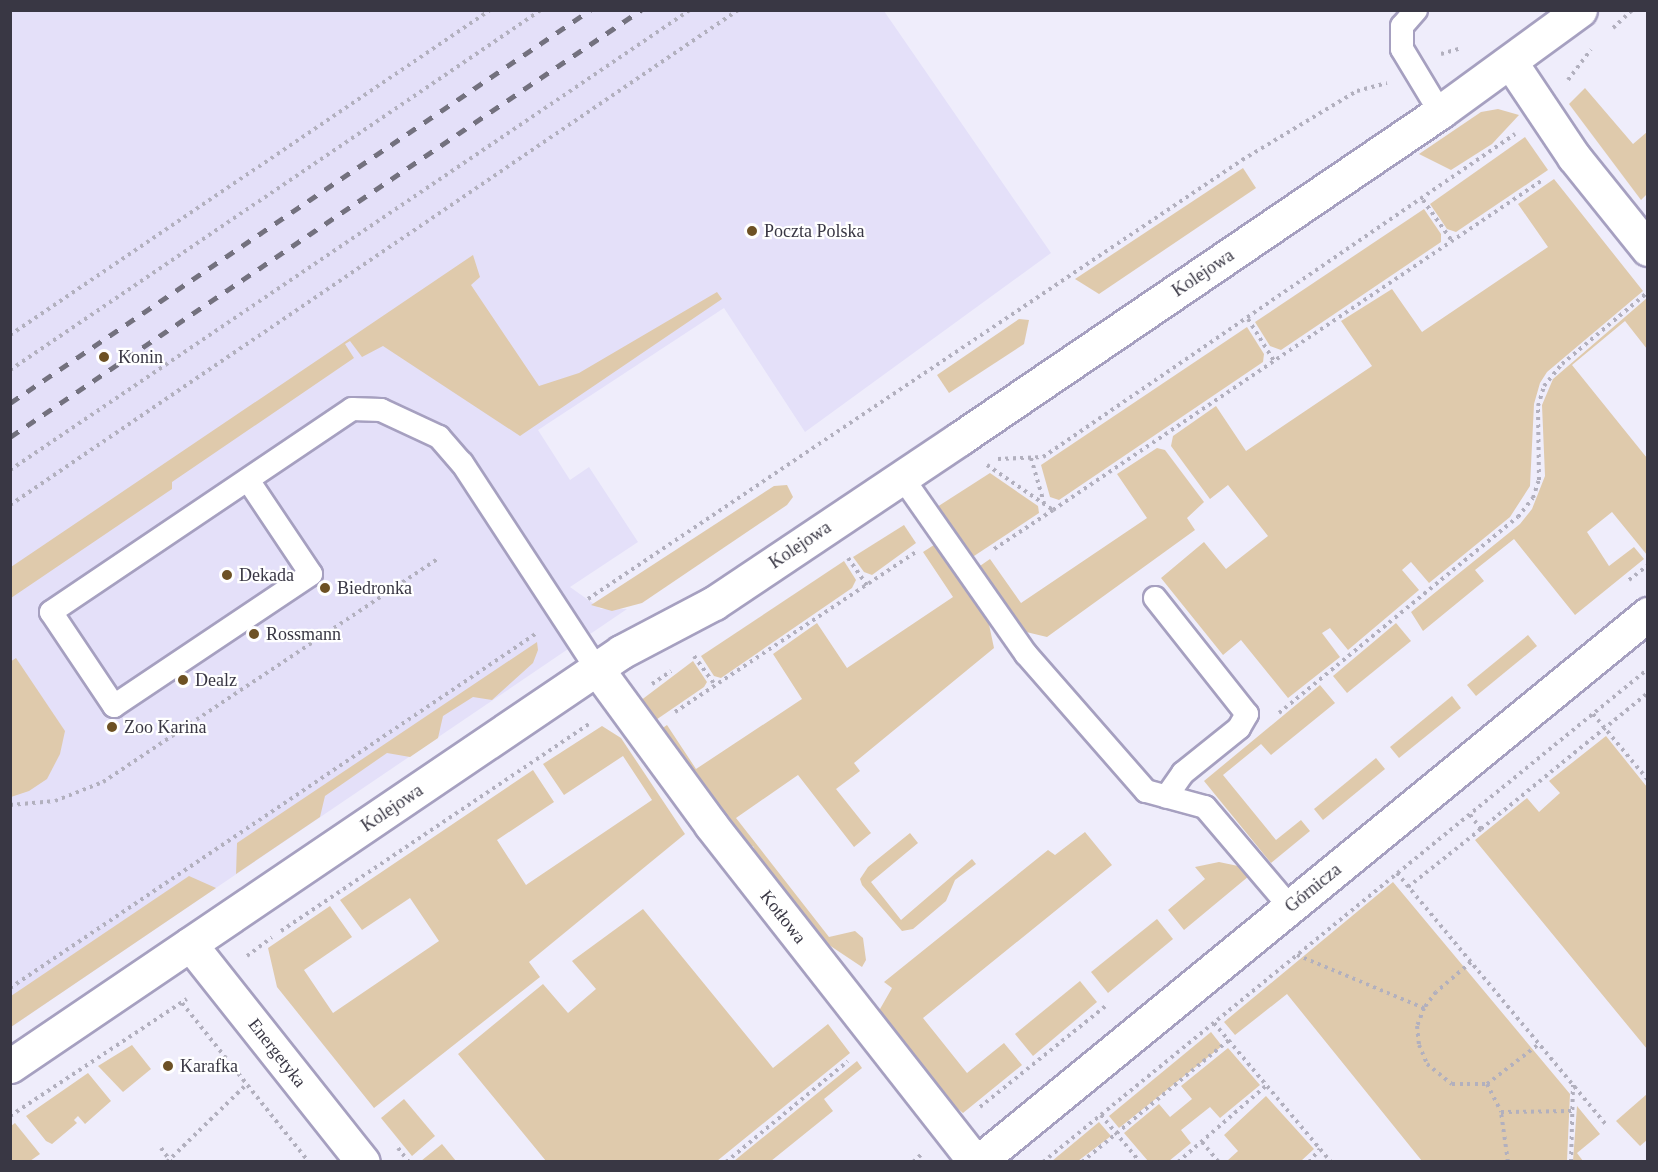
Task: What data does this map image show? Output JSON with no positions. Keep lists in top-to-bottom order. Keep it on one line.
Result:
{"streets":{"street":["Kolejowa","Górnicza","Kotłowa","Energetyka"]},"crossings":[["Kolejowa","Kotłowa"],["Kolejowa","Energetyka"],["Górnicza","Kotłowa"]],"places":["Poczta Polska","Konin","Dekada","Biedronka","Rossmann","Dealz","Zoo Karina","Karafka"]}
